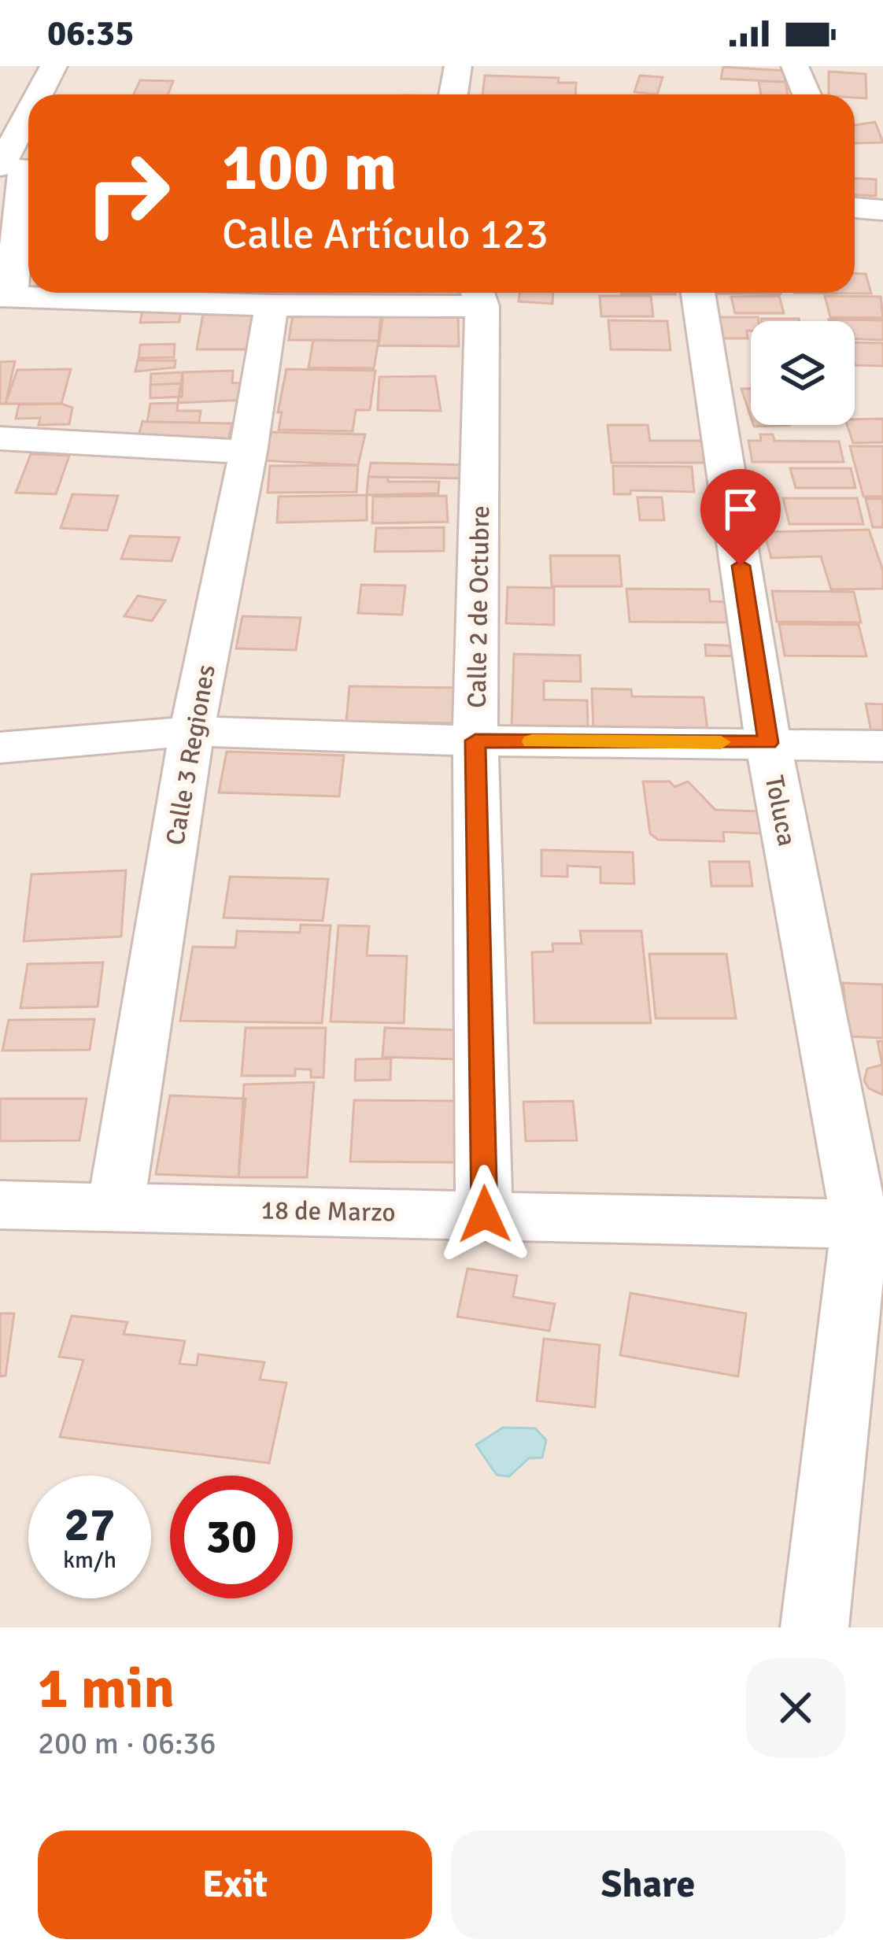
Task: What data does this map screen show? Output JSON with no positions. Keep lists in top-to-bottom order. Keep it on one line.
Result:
{"streets":{"street":["Calle 2 de Octubre","Calle 3 Regiones","Toluca","18 de Marzo"]},"crossings":[["Calle 2 de Octubre","18 de Marzo"],["Calle 3 Regiones","18 de Marzo"],["Toluca","18 de Marzo"]],"page":{"status":"06:35","turn":["100 m","Calle Artículo 123"],"speed":"27 km/h","limit":"30","heading":["1 min","200 m · 06:36"],"buttons":["Exit","Share"]}}
